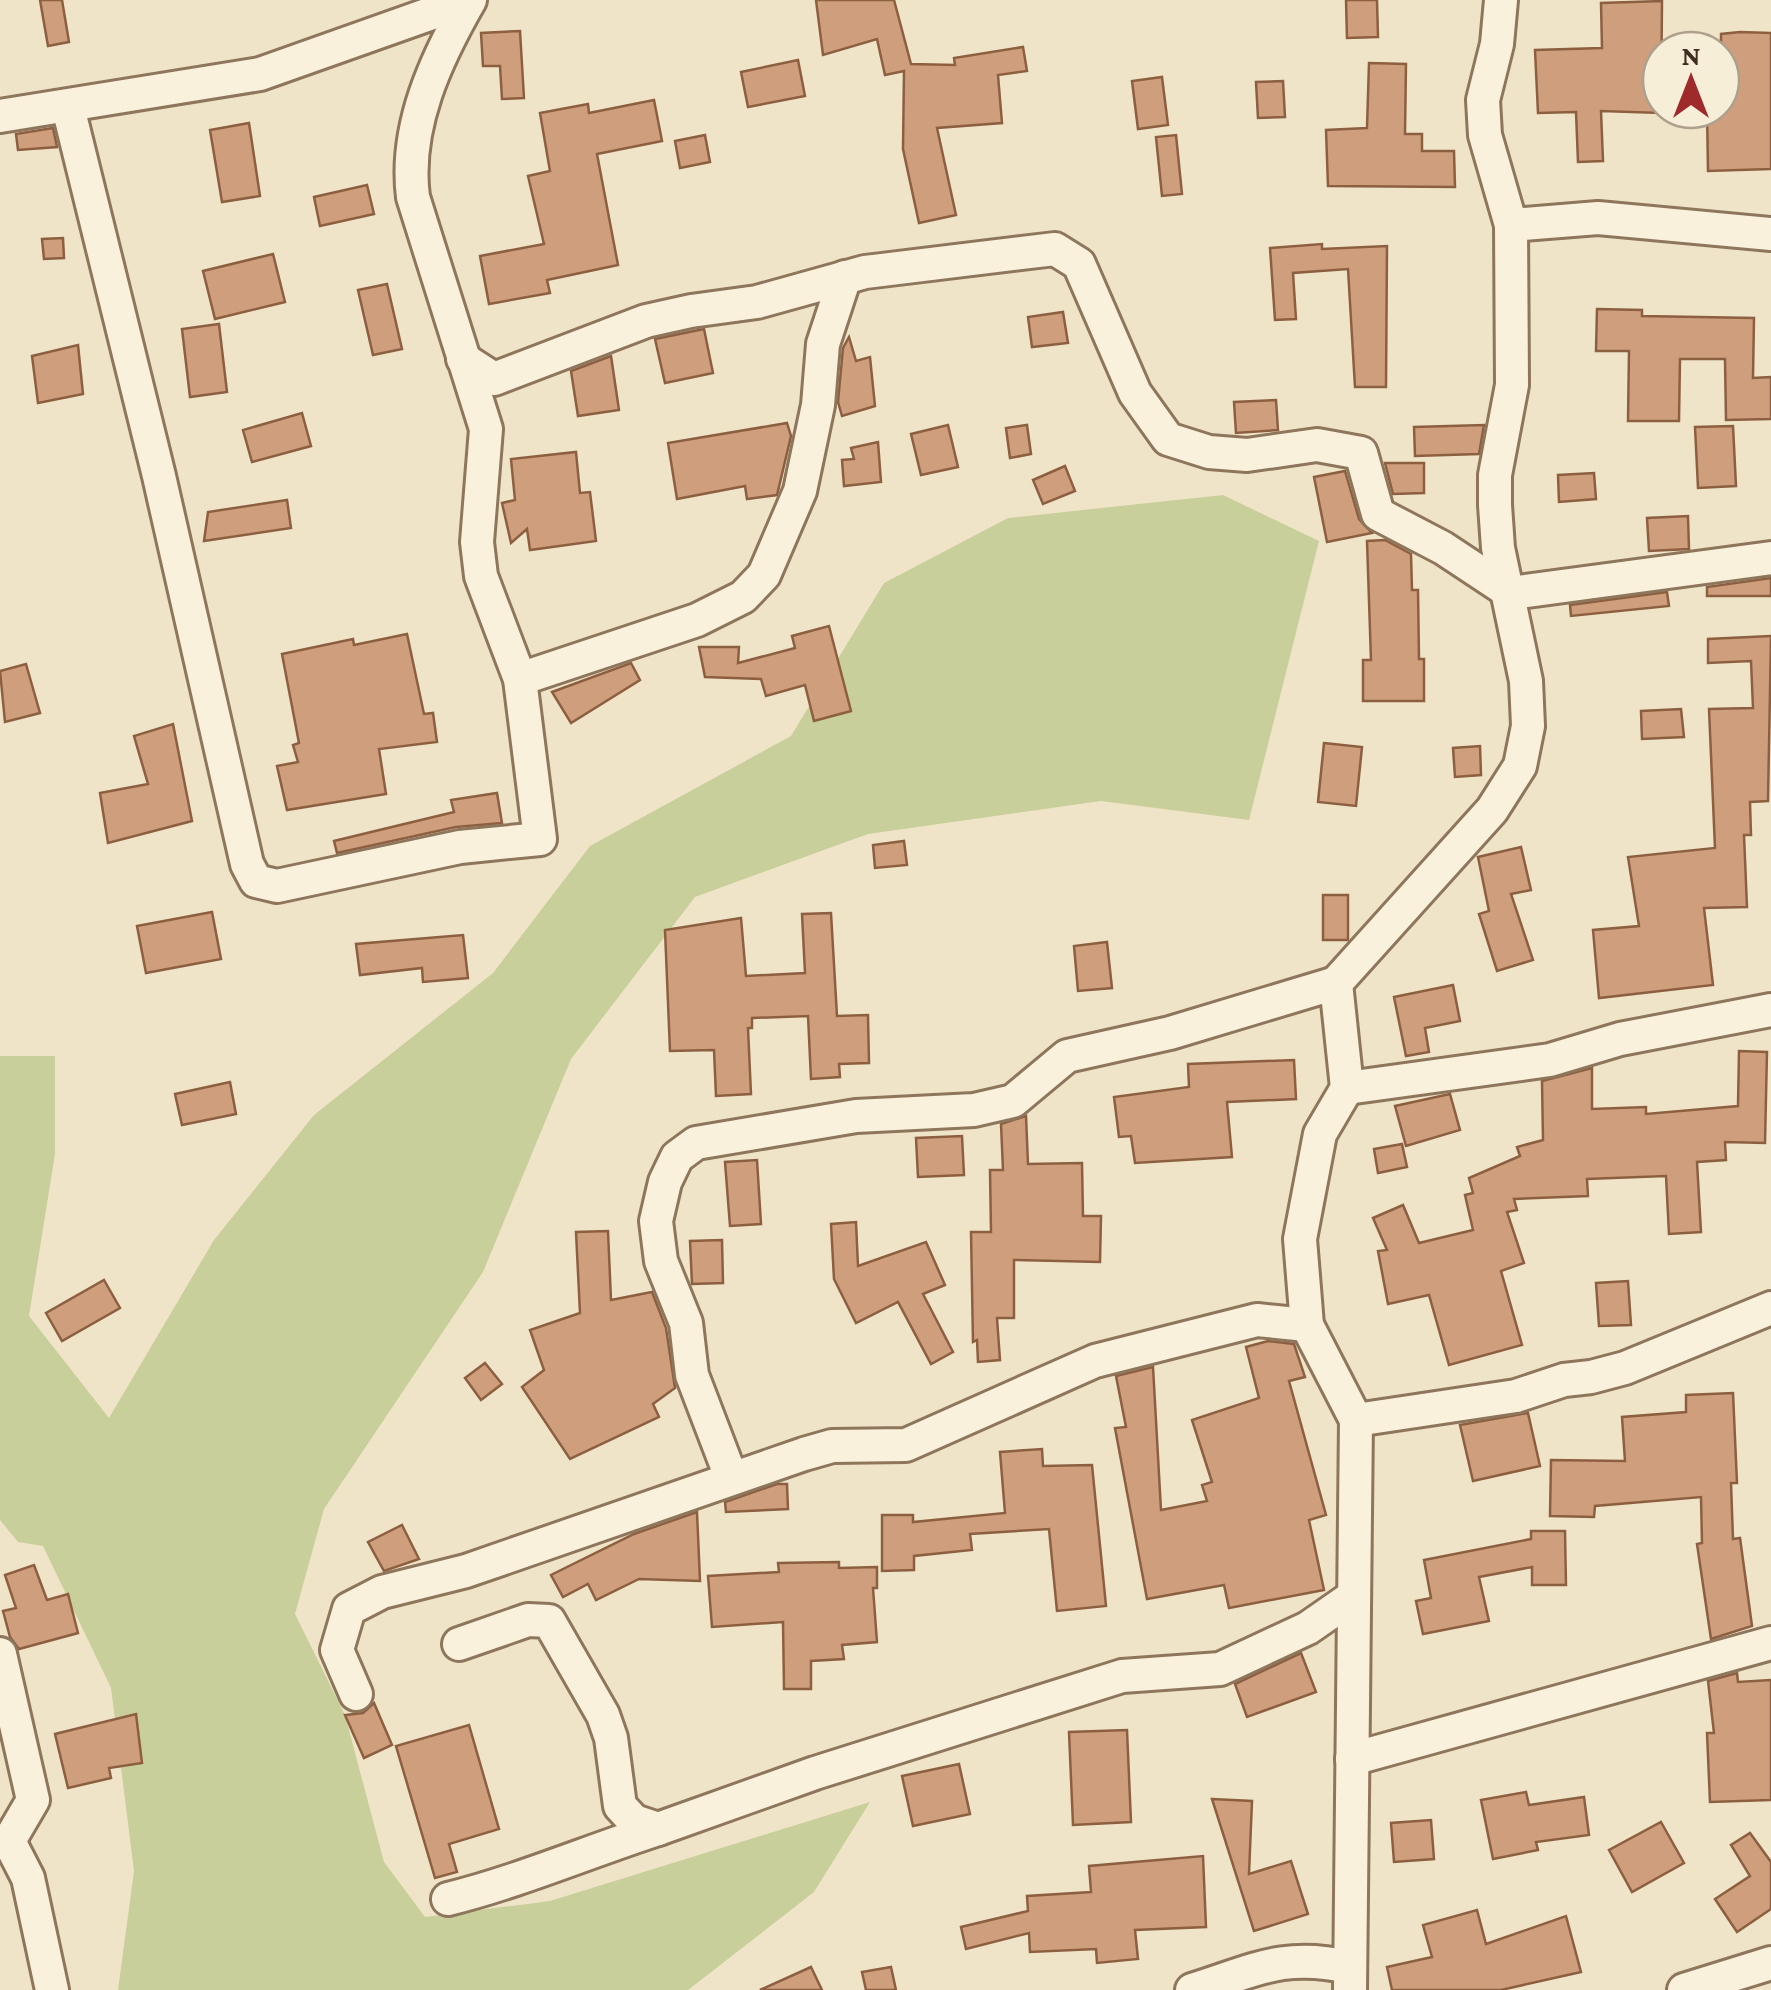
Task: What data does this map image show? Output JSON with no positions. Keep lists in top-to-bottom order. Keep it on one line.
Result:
{"north":"top"}
